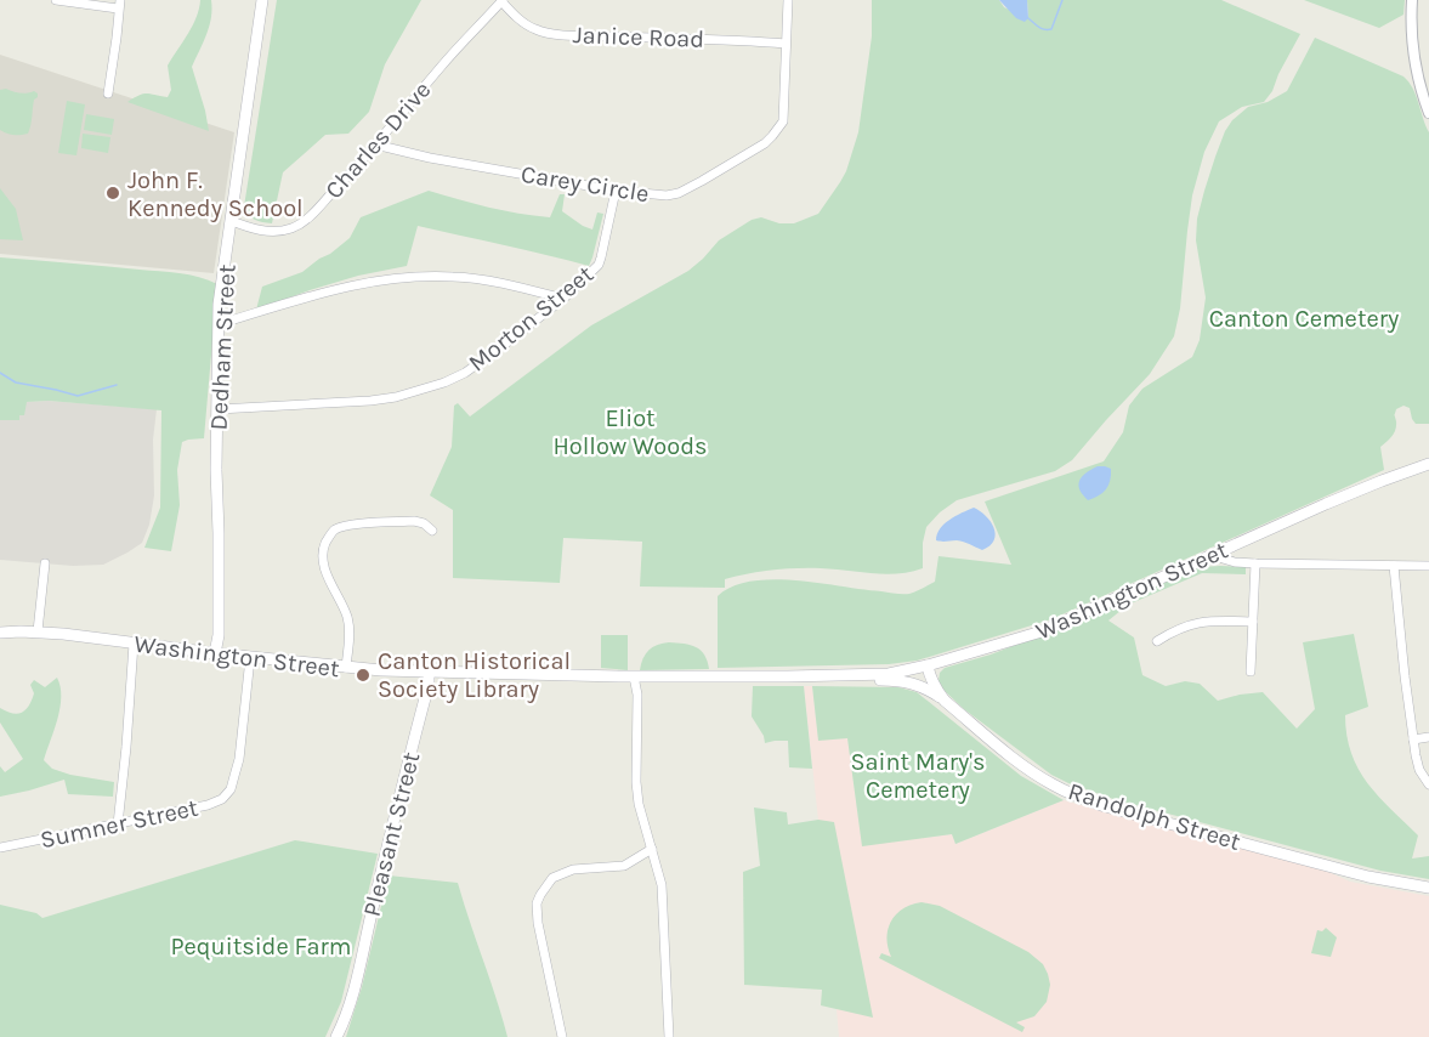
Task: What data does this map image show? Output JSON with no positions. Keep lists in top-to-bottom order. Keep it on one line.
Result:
{"streets":{"main road":["Dedham Street","Washington Street","Randolph Street","Pleasant Street"],"street":["Janice Road","Charles Drive","Carey Circle","Morton Street","Sumner Street"]},"crossings":[["Janice Road","Charles Drive"],["Janice Road","Carey Circle"],["Charles Drive","Carey Circle"],["Charles Drive","Dedham Street"],["Carey Circle","Morton Street"],["Morton Street","Dedham Street"],["Dedham Street","Washington Street"],["Washington Street","Randolph Street"],["Washington Street","Sumner Street"],["Washington Street","Pleasant Street"]],"parks":["Canton Cemetery","Eliot Hollow Woods","Saint Mary's Cemetery","Pequitside Farm"],"places":["John F. Kennedy School","Canton Historical Society Library"]}
